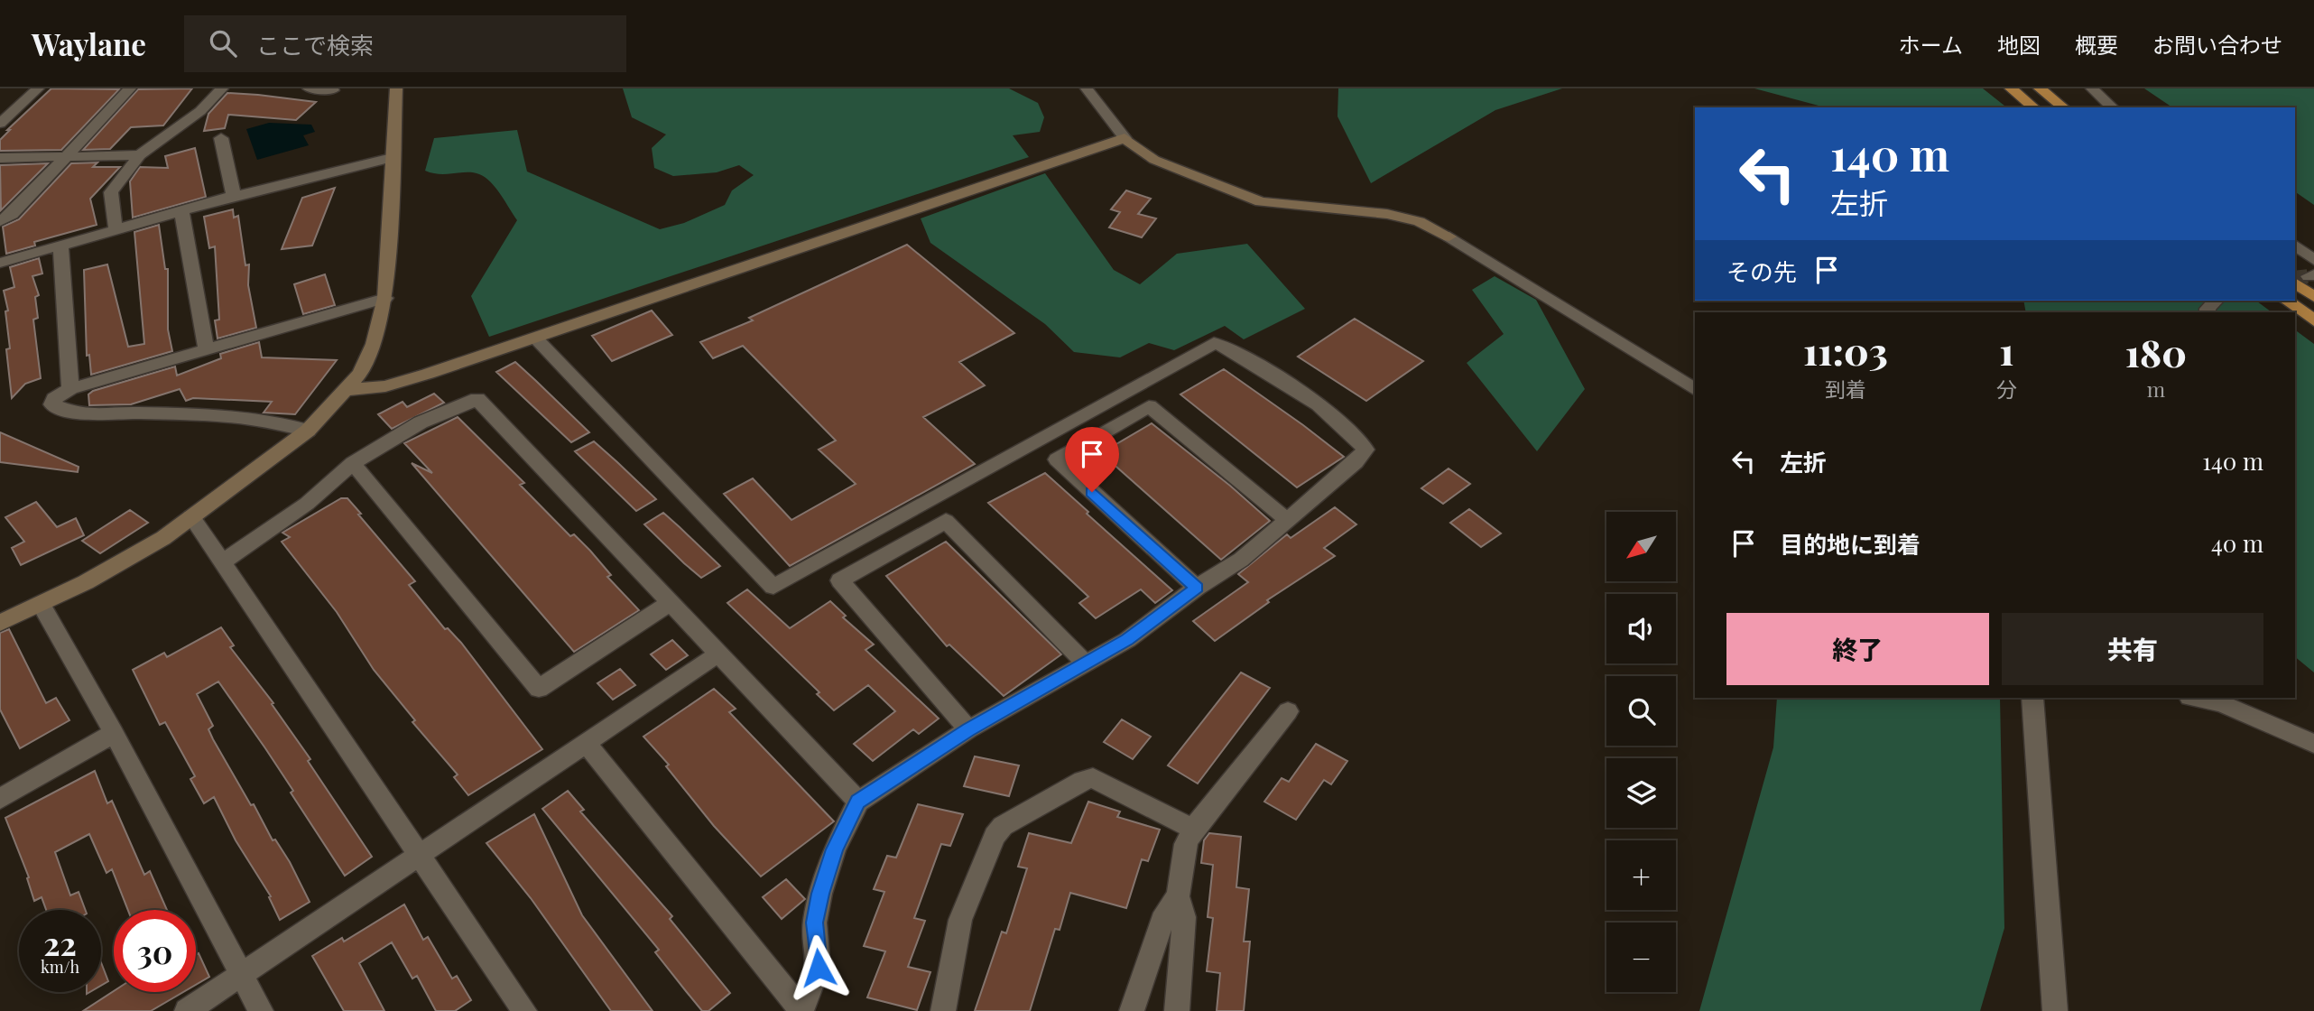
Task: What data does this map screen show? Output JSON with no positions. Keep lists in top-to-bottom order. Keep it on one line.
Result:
{"north":"bottom left","page":{"header":"Waylane","search":"ここで検索","nav":["ホーム","地図","概要","お問い合わせ"],"turn":["140 m","左折"],"then":"その先","eta":["11:03","到着","1","分","180","m"],"list":[{"name":"左折","value":"140 m"},{"name":"目的地に到着","value":"40 m"}],"map_buttons":["+","−"],"buttons":["終了","共有"],"speed":"22 km/h","limit":"30"}}
